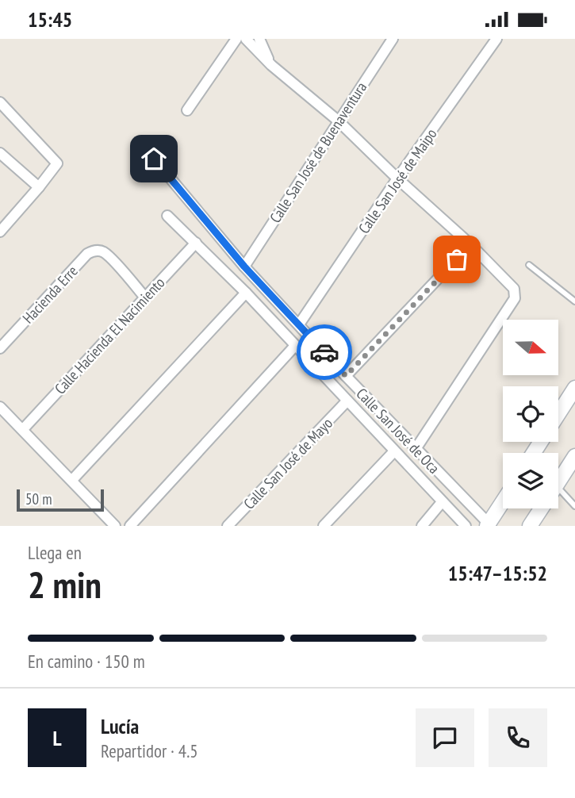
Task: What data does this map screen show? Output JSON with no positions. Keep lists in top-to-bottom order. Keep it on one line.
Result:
{"streets":{"street":["Calle San José de Buenaventura","Calle San José de Maipo","Hacienda Erre","Calle Hacienda El Nacimiento","Calle San José de Oca","Calle San José de Mayo"]},"crossings":[["Calle San José de Buenaventura","Calle San José de Oca"],["Calle San José de Maipo","Calle San José de Oca"],["Hacienda Erre","Calle Hacienda El Nacimiento"],["Calle Hacienda El Nacimiento","Calle San José de Oca"],["Calle San José de Oca","Calle San José de Mayo"]],"scale_bar":"50 m","north":"right","page":{"status":"15:45","scale":"50 m","heading":["2 min","Llega en","15:47–15:52"],"panel":["Lucía","Repartidor · 4.5"],"bar":"En camino · 150 m","round":"L"}}
